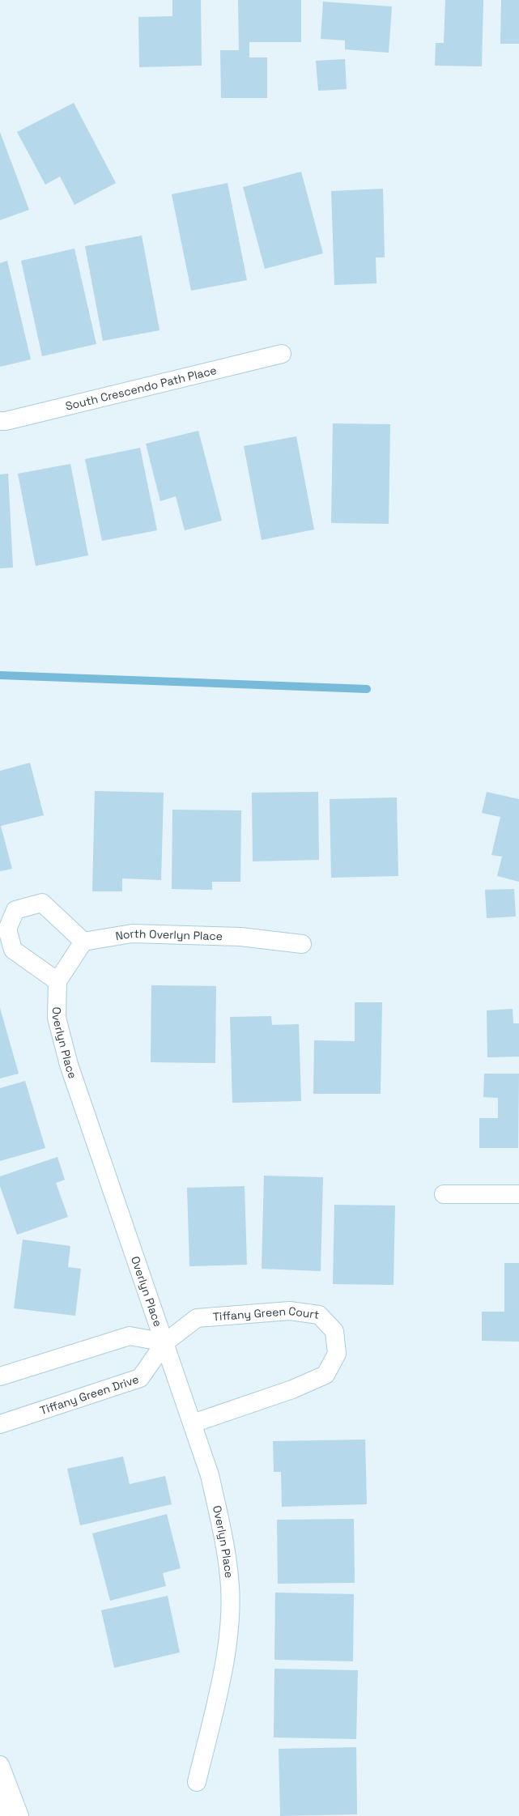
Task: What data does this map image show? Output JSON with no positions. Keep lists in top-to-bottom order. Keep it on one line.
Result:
{"streets":{"street":["South Crescendo Path Place","North Overlyn Place","Overlyn Place","Tiffany Green Court","Tiffany Green Drive"]},"crossings":[["Overlyn Place","Tiffany Green Court"],["Overlyn Place","Tiffany Green Drive"],["Tiffany Green Court","Tiffany Green Drive"]]}
